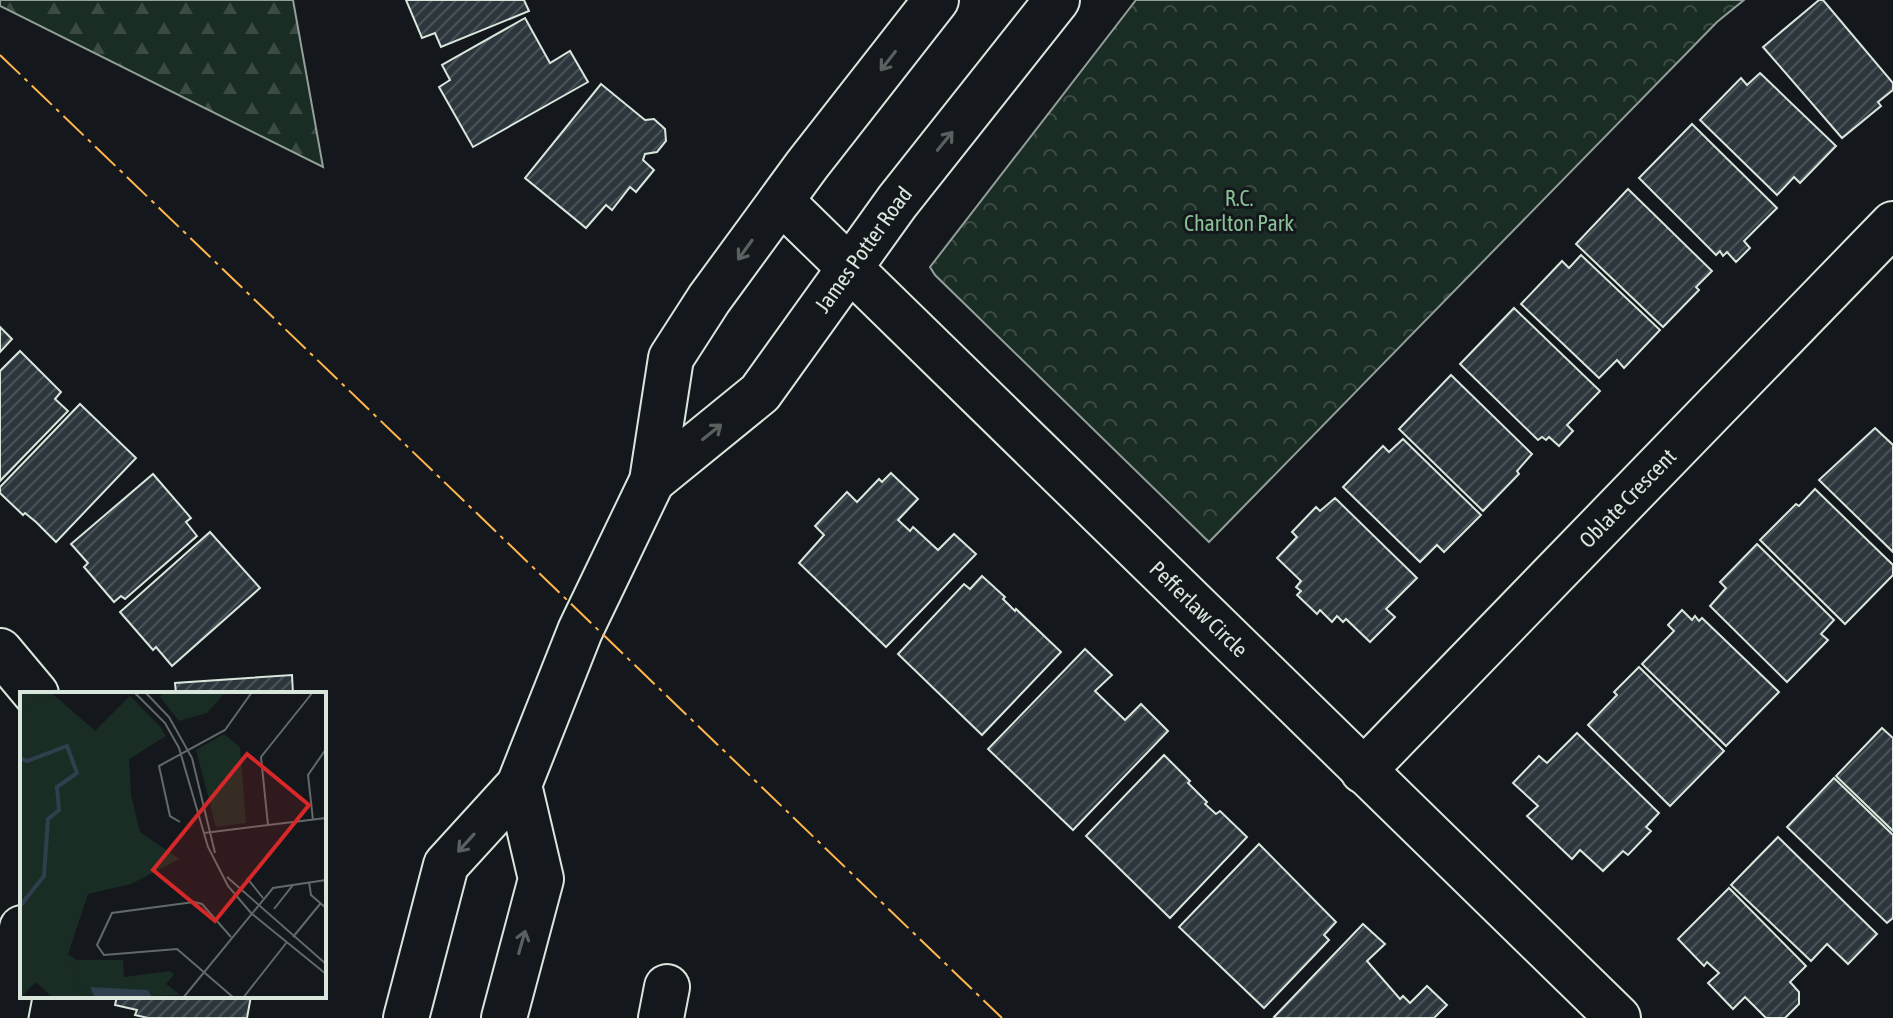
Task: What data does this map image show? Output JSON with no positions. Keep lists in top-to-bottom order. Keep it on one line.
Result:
{"streets":{"street":["James Potter Road","Oblate Crescent","Pefferlaw Circle"]},"crossings":[["James Potter Road","Pefferlaw Circle"],["Oblate Crescent","Pefferlaw Circle"]],"parks":["R.C. Charlton Park"]}
